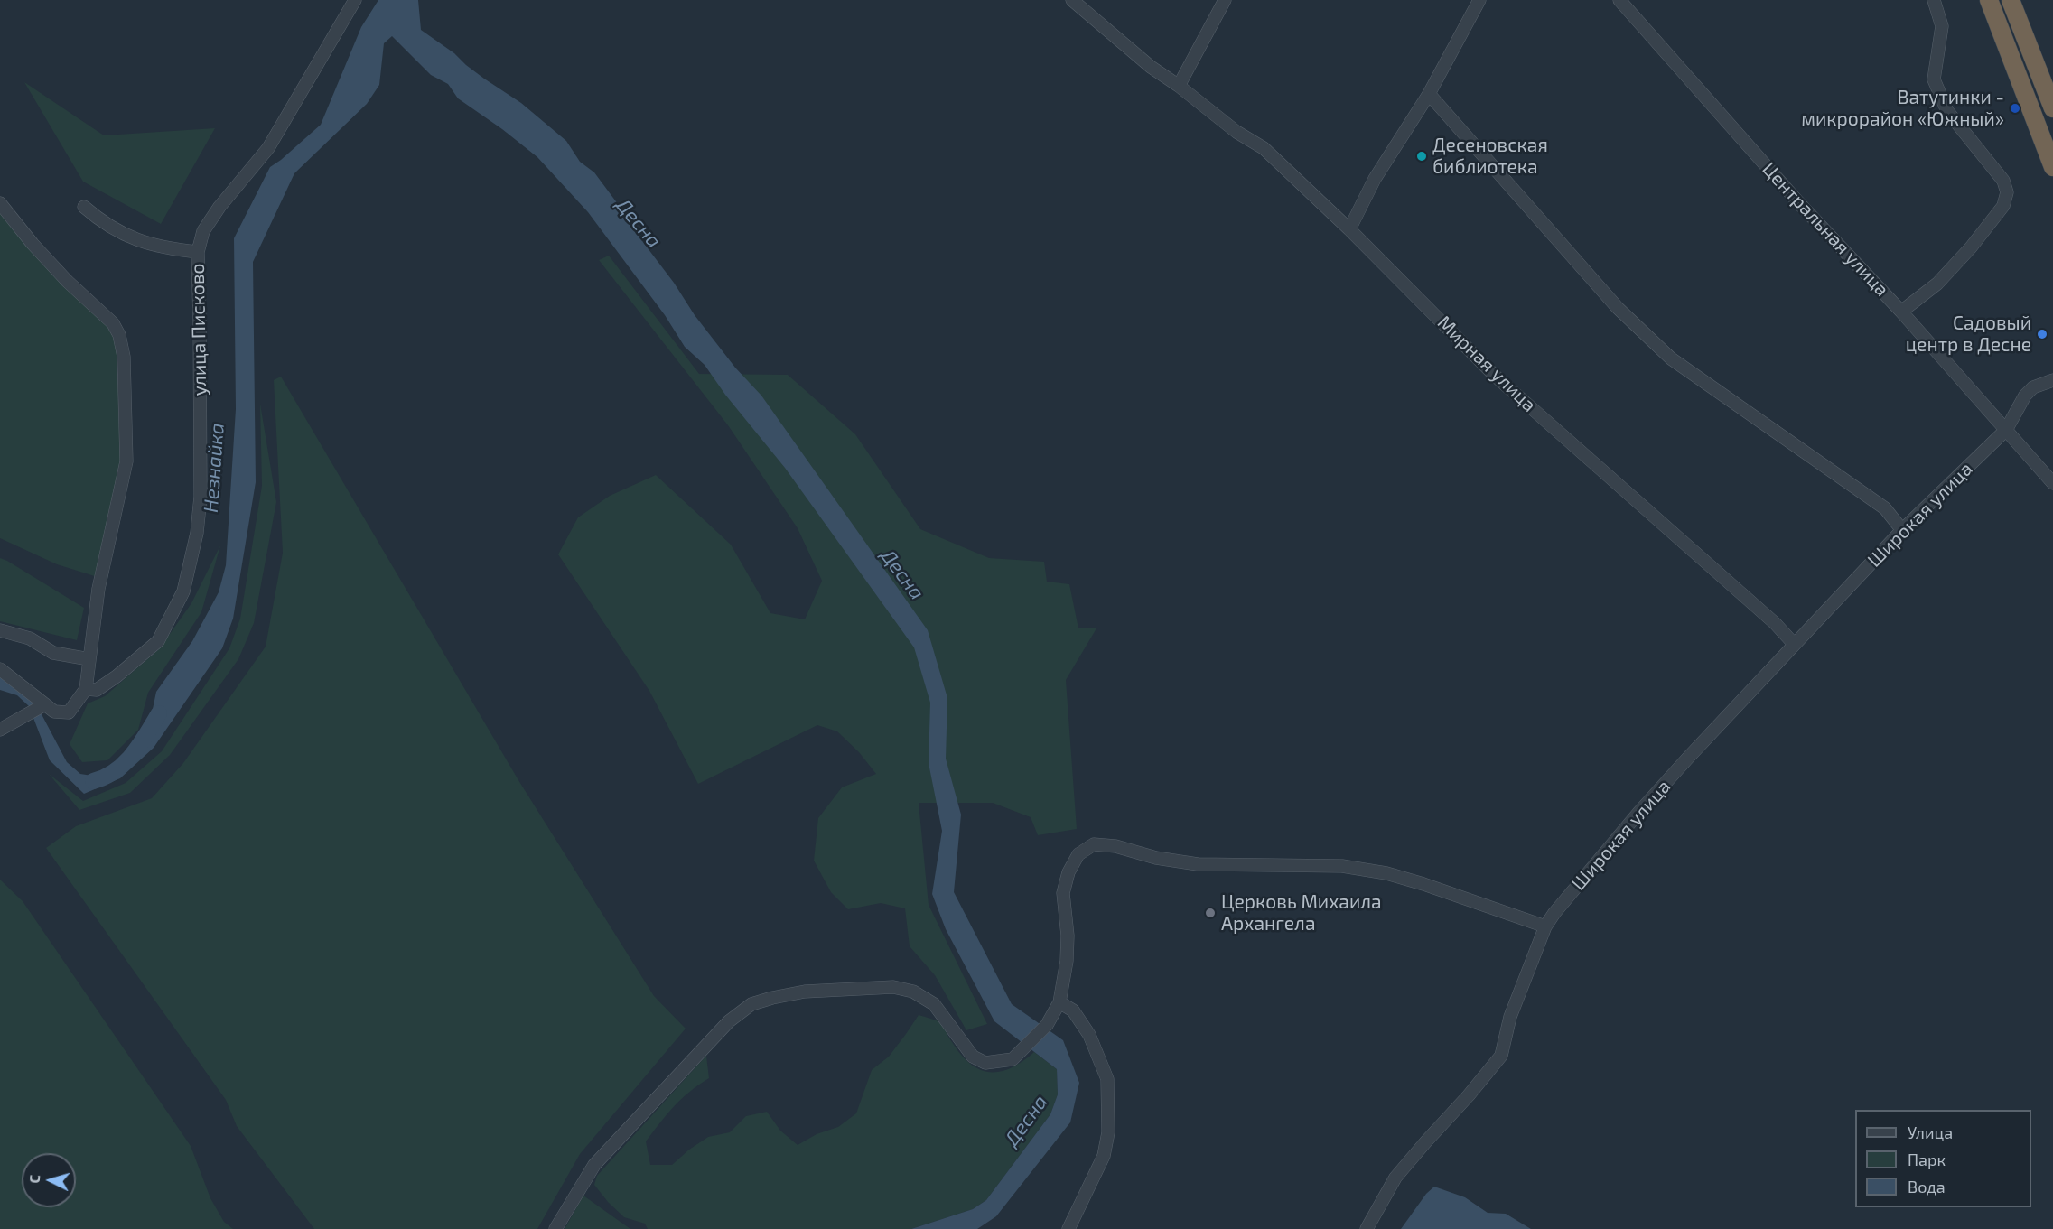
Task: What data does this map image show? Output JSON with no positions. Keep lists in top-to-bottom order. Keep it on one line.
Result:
{"streets":{"street":["Центральная улица","улица Писково","Мирная улица","Широкая улица"]},"crossings":[["Центральная улица","Широкая улица"],["Мирная улица","Широкая улица"]],"water":["Десна","Незнайка"],"places":["Ватутинки - микрорайон «Южный»","Десеновская библиотека","Садовый центр в Десне","Церковь Михаила Архангела"],"legend":["Улица","Парк","Вода"],"north":"left"}
